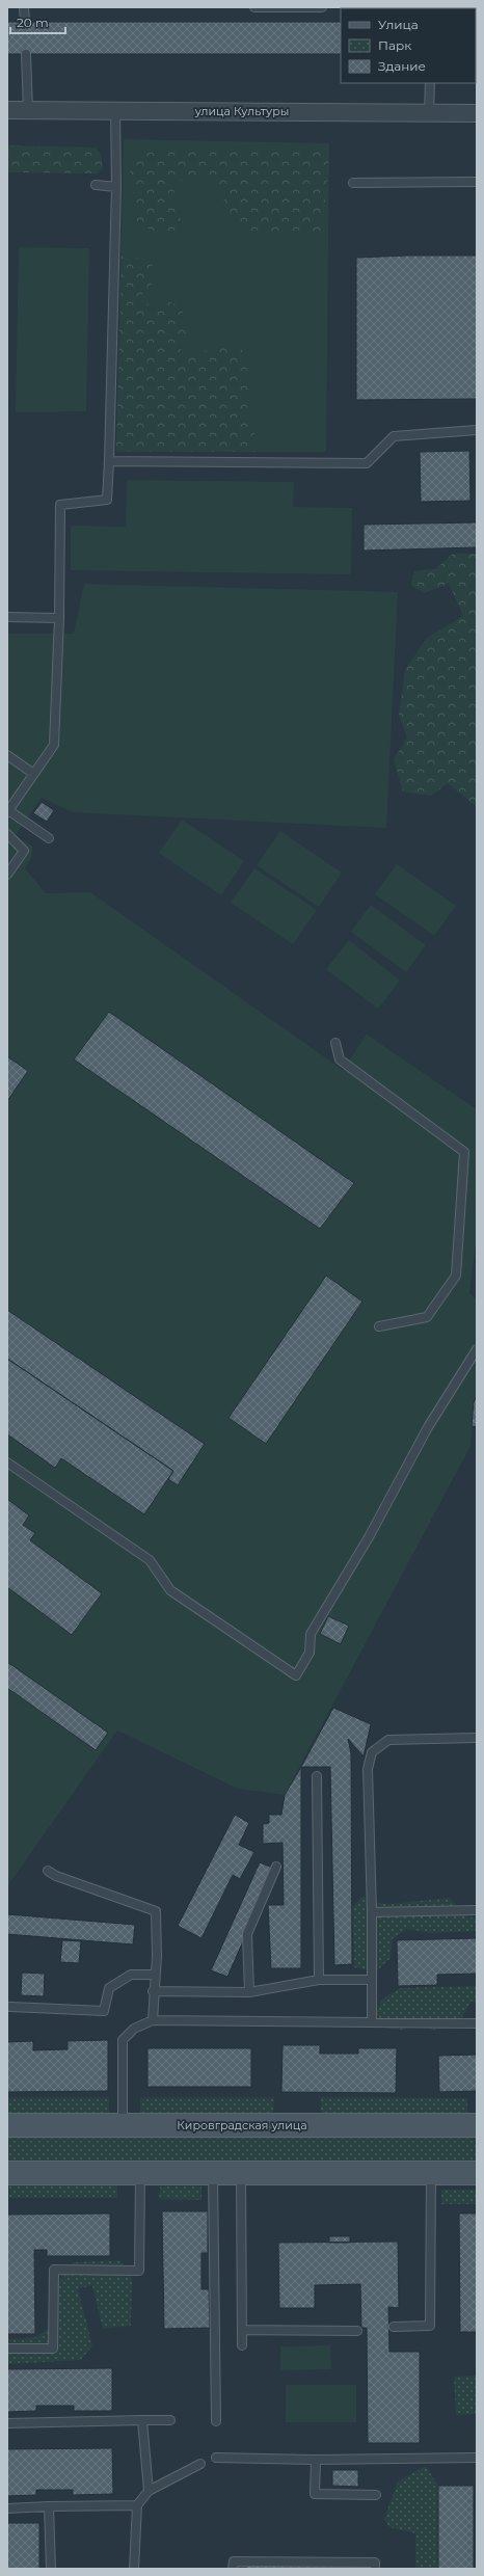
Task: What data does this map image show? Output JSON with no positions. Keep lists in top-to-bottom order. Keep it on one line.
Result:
{"streets":{"main road":["Кировградская улица"],"street":["улица Культуры"]},"legend":["Улица","Парк","Здание"],"scale_bar":"20 m"}
